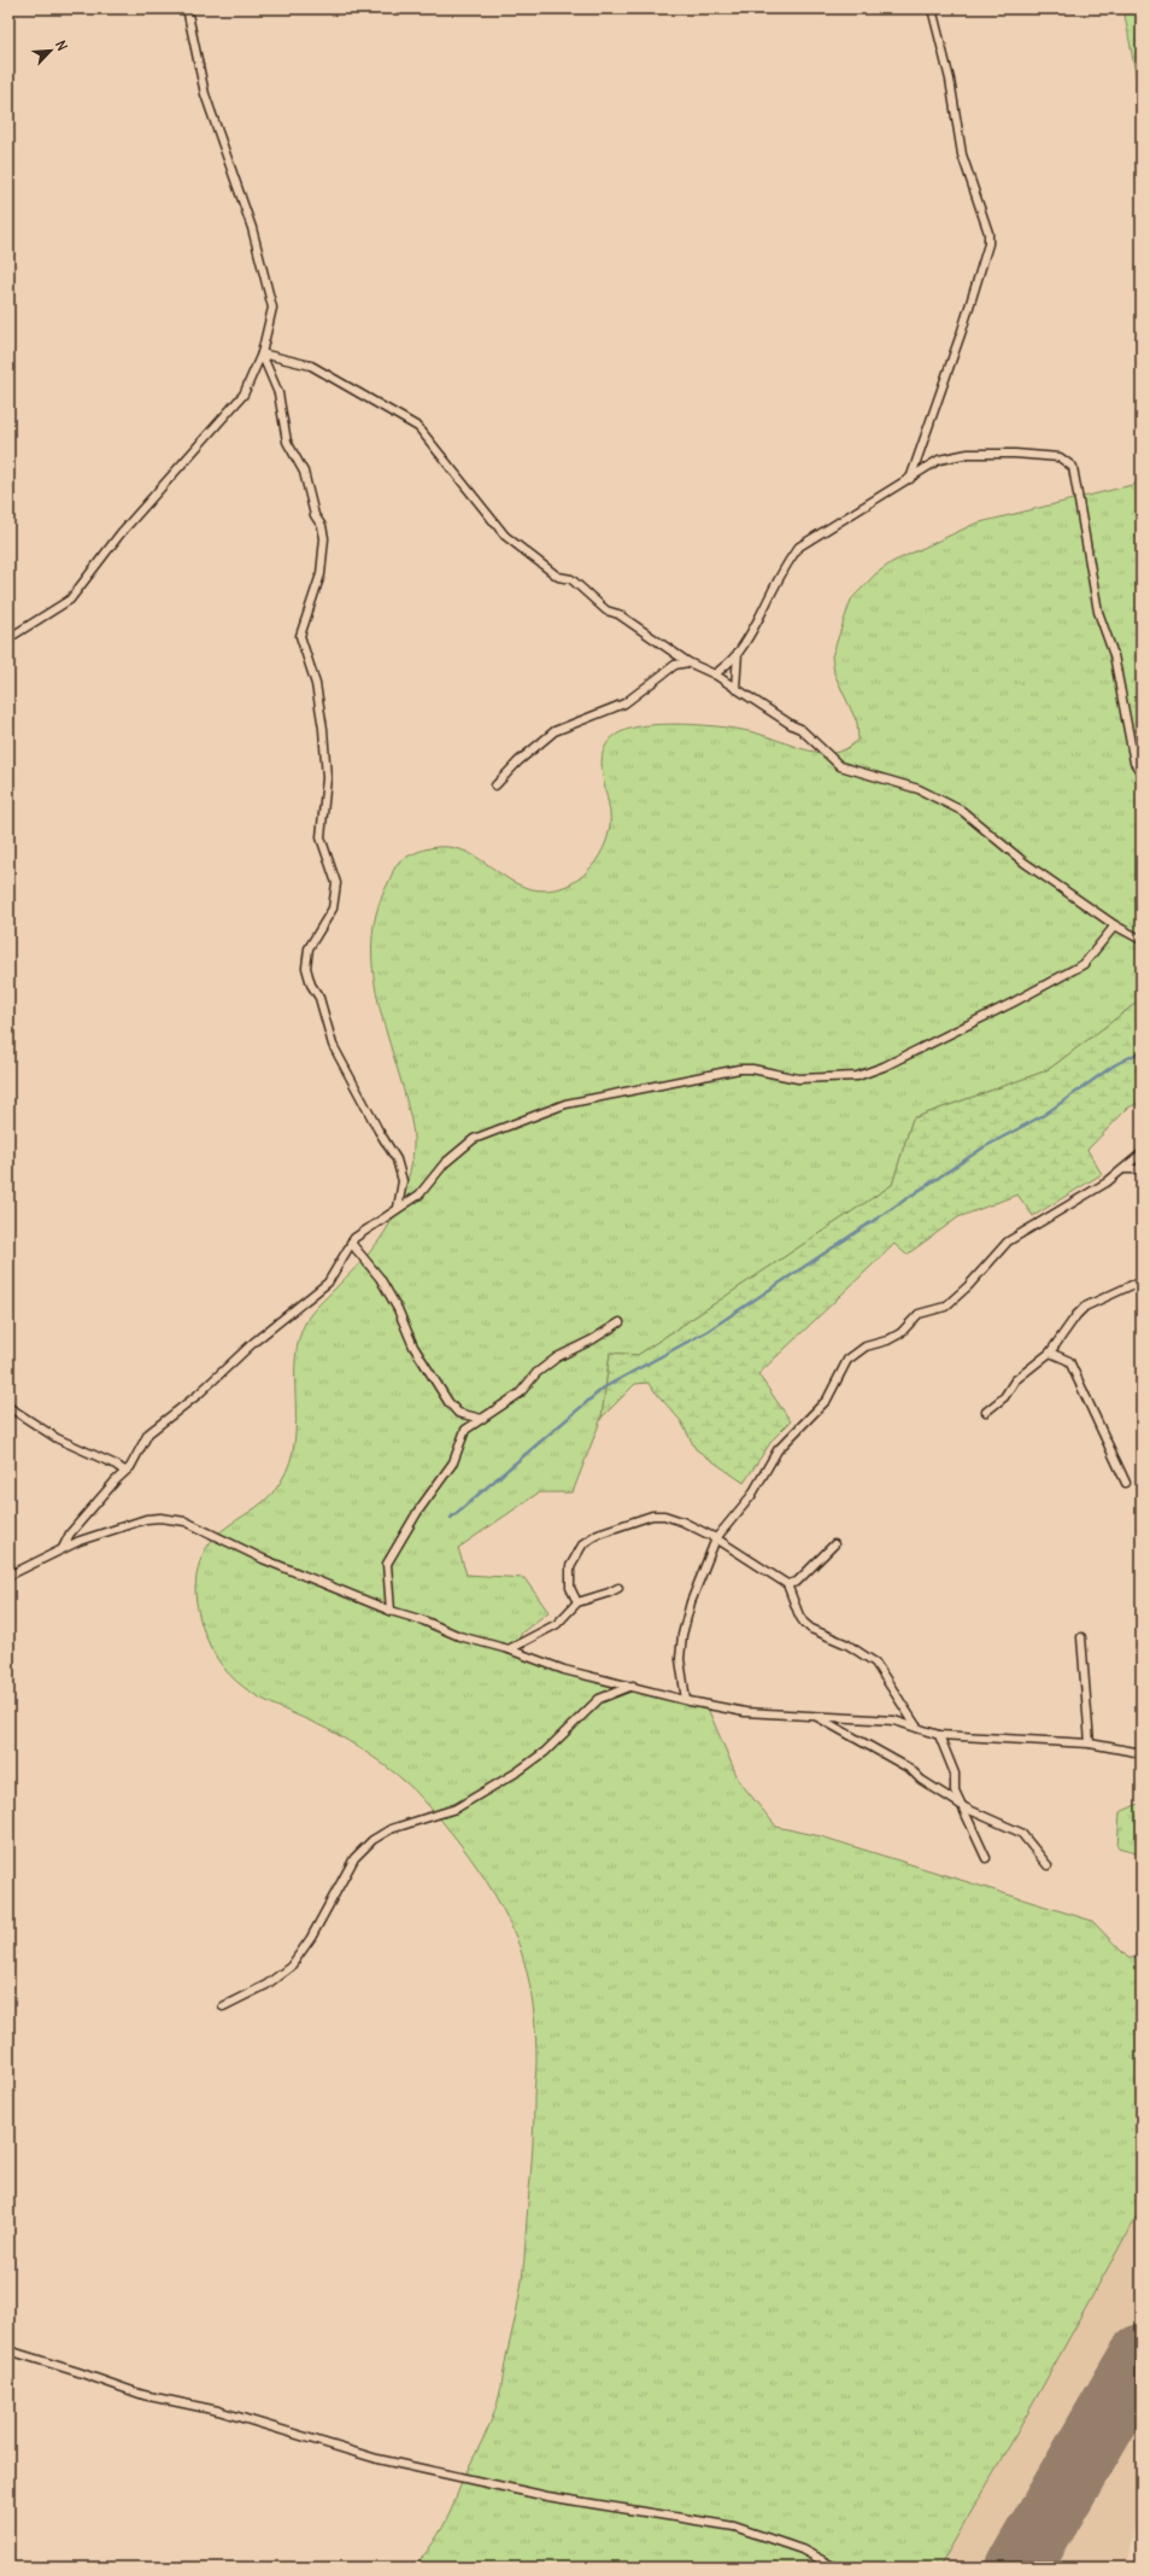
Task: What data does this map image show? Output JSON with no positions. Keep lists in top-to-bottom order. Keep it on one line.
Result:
{"north":"top right"}
